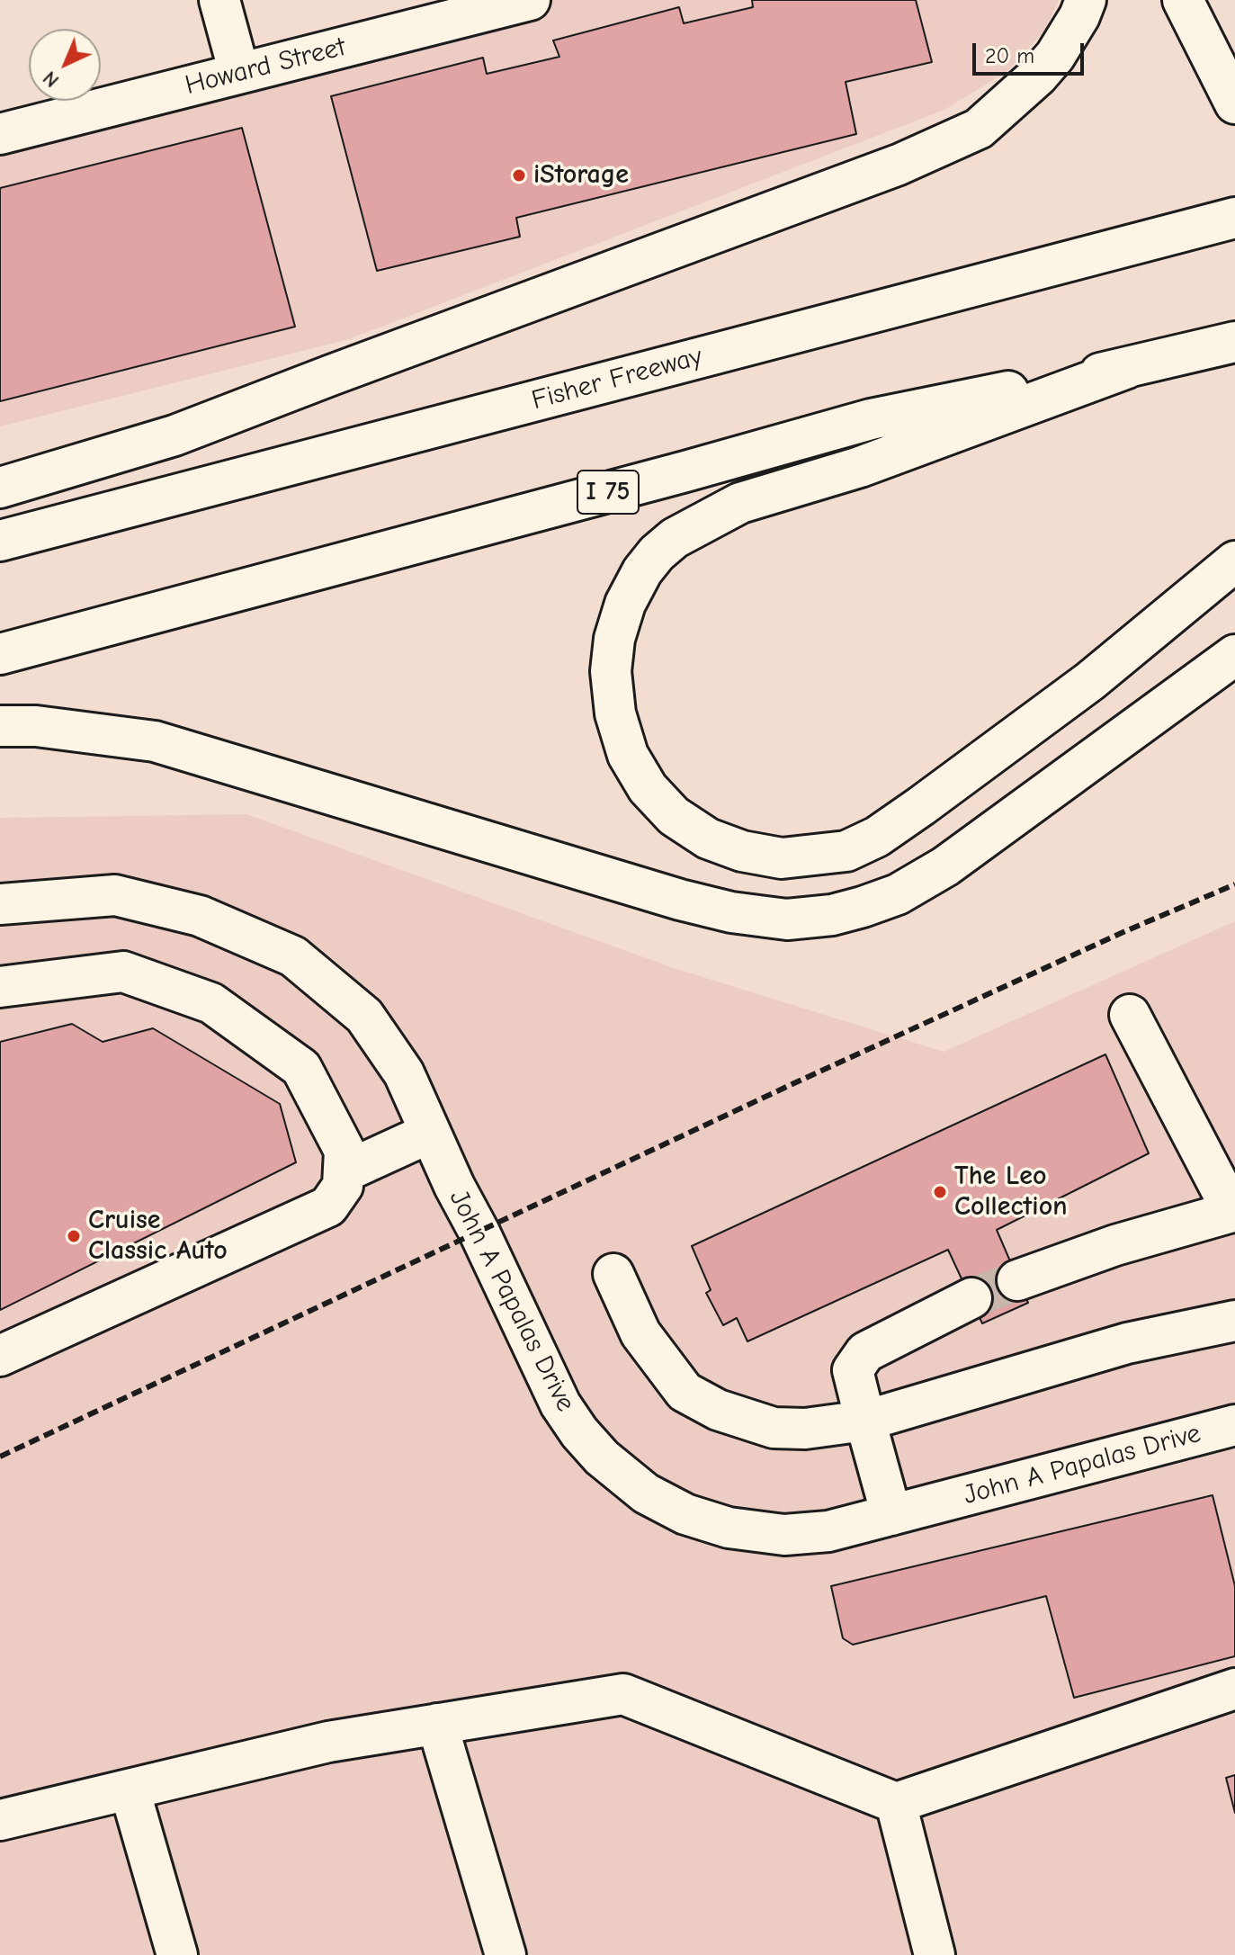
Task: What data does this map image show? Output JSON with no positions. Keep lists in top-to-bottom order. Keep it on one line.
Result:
{"streets":{"main road":["Howard Street","Fisher Freeway","I 75","John A Papalas Drive"]},"places":["iStorage","The Leo Collection","Cruise Classic Auto"],"scale_bar":"20 m","north":"bottom left"}
